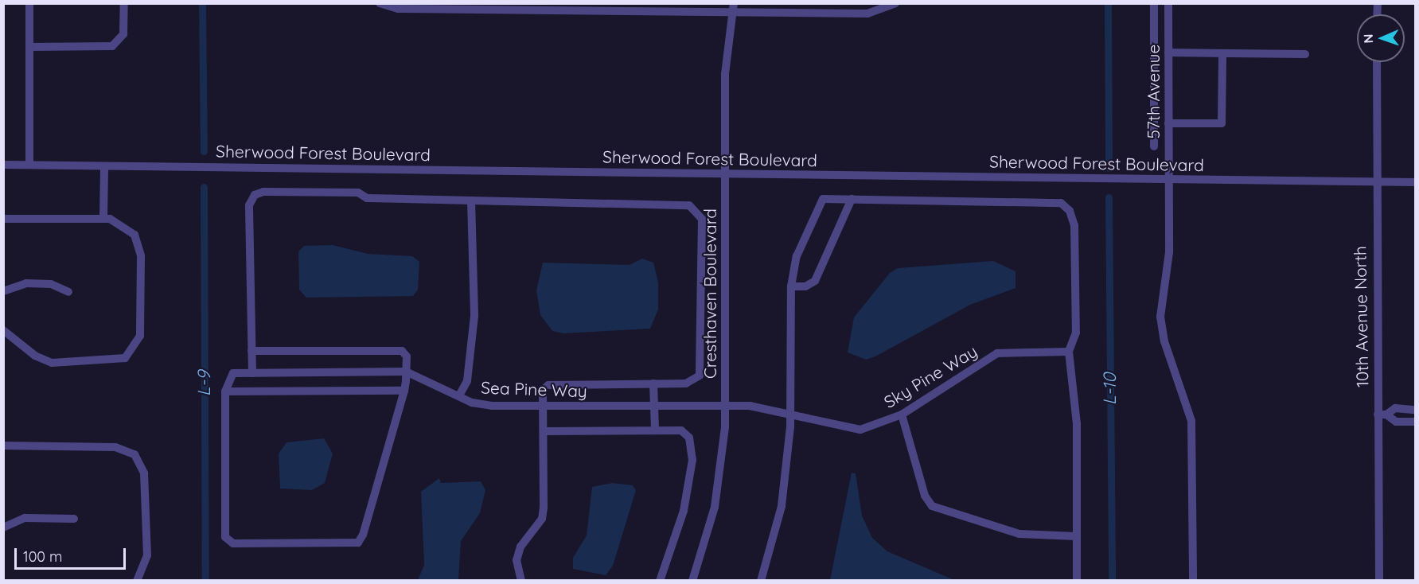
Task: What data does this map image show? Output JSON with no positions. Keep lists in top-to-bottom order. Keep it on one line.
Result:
{"streets":{"street":["57th Avenue","Sherwood Forest Boulevard","Cresthaven Boulevard","10th Avenue North","Sky Pine Way","Sea Pine Way"]},"crossings":[["57th Avenue","Sherwood Forest Boulevard"],["Sherwood Forest Boulevard","Cresthaven Boulevard"],["Sherwood Forest Boulevard","10th Avenue North"],["Cresthaven Boulevard","Sky Pine Way"],["Cresthaven Boulevard","Sea Pine Way"],["Sky Pine Way","Sea Pine Way"]],"water":["L-9","L-10"],"scale_bar":"100 m","north":"left"}
